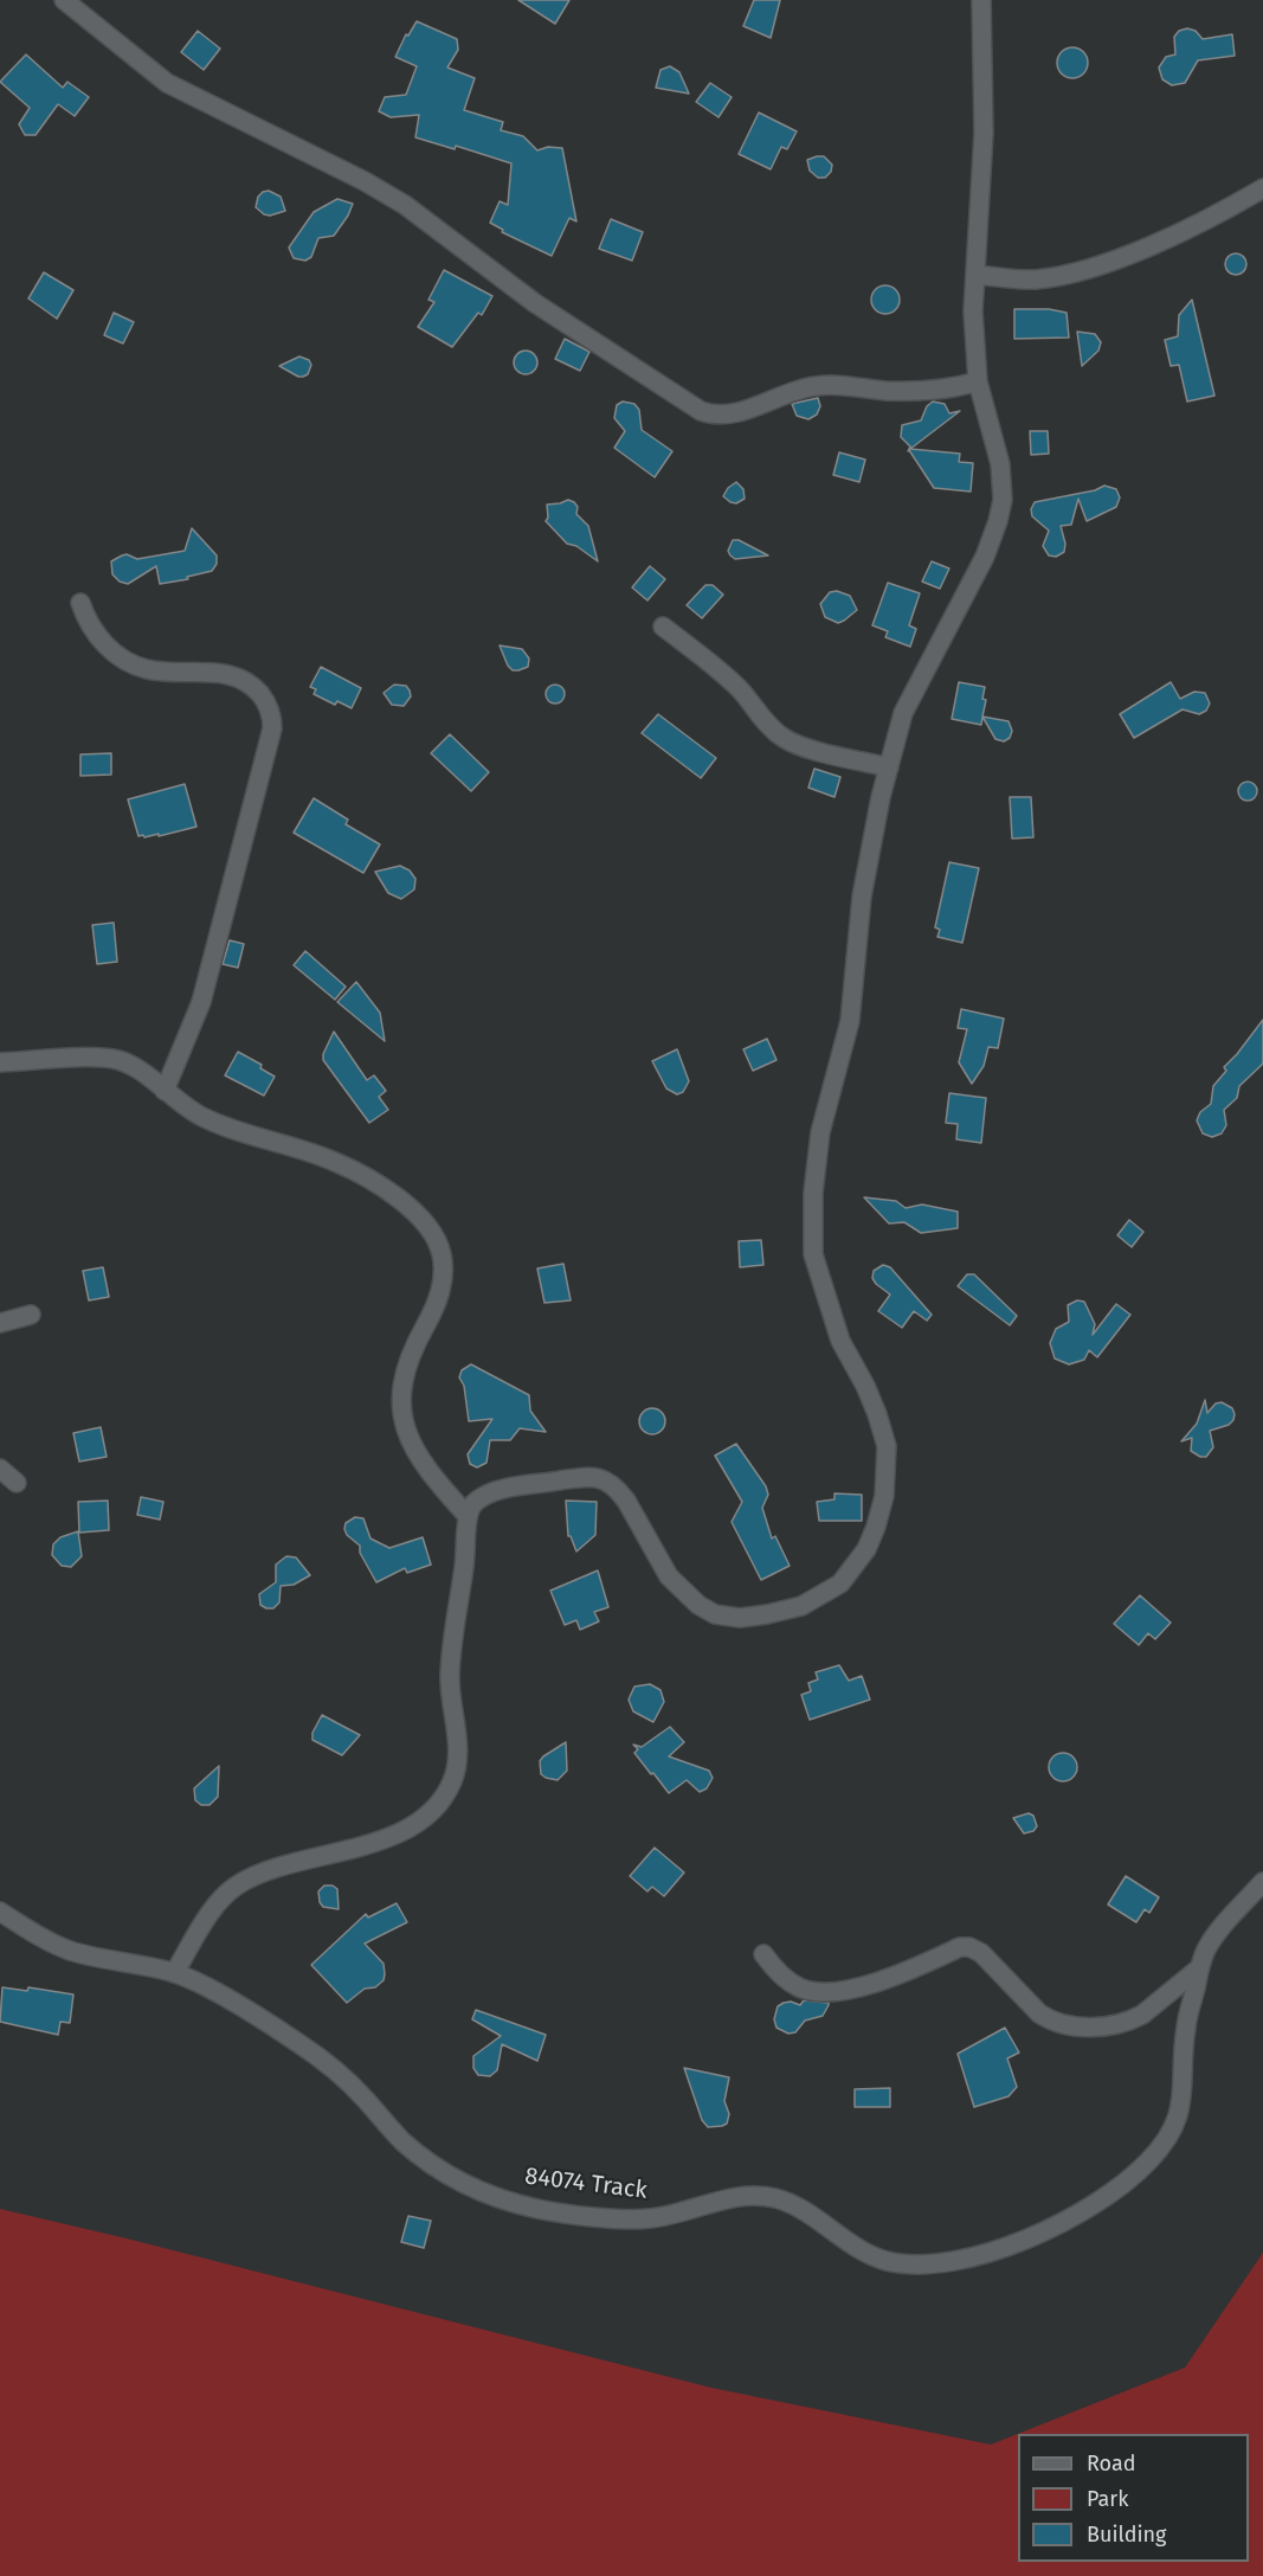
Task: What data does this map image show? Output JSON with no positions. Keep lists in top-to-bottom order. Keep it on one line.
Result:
{"streets":{"street":["84074 Track"]},"legend":["Road","Park","Building"]}
